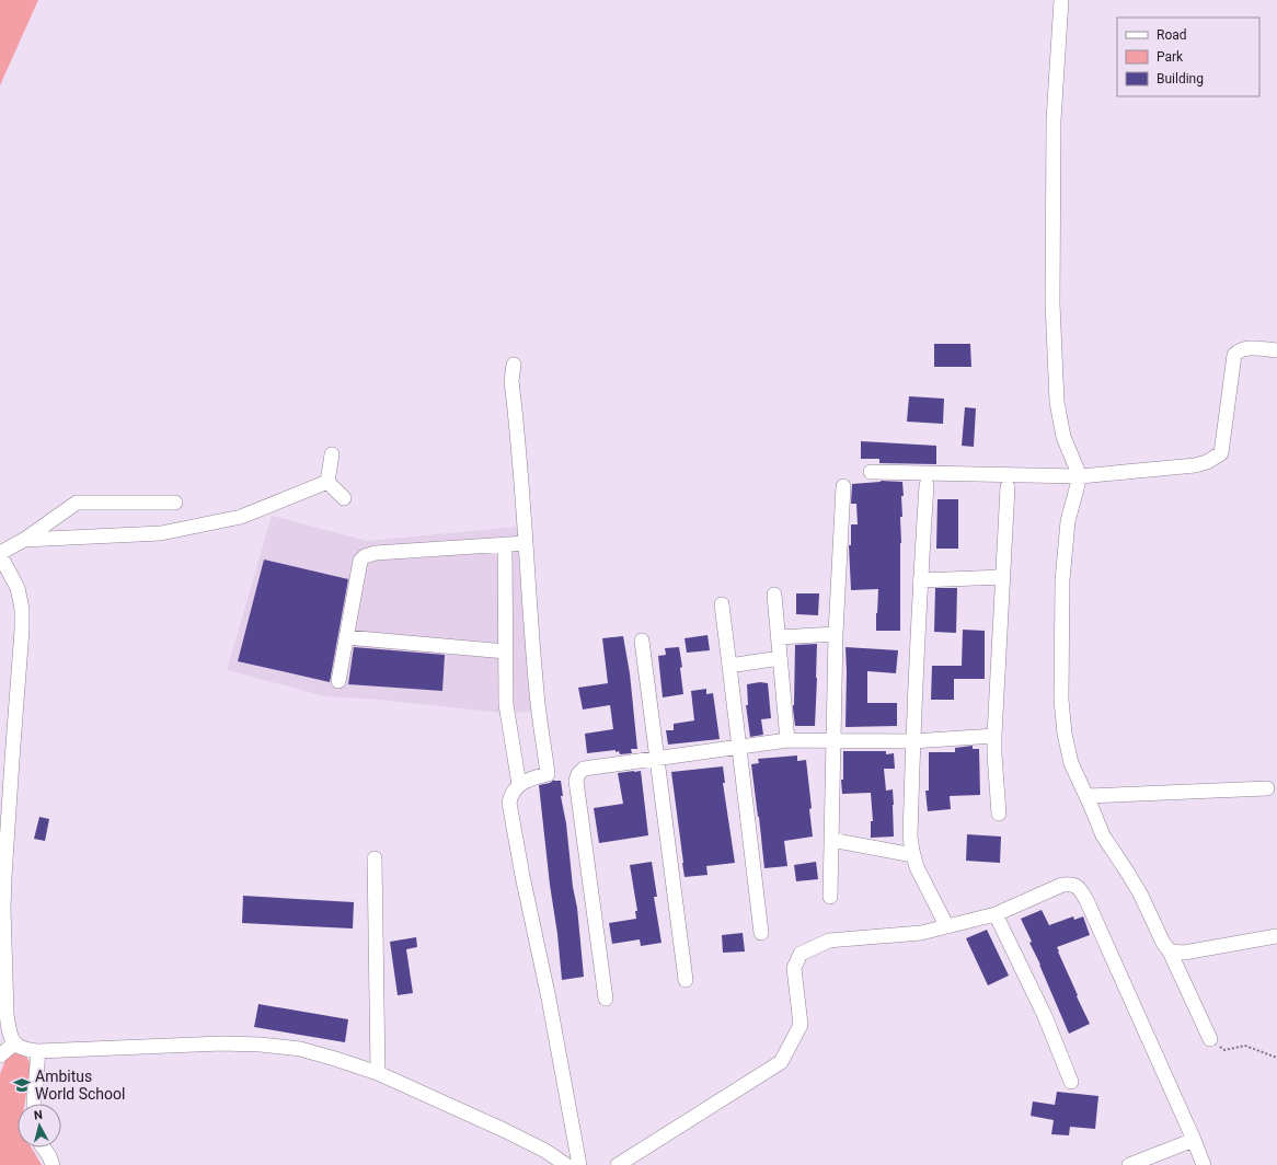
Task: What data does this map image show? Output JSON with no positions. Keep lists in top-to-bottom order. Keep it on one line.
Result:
{"places":{"school or university":["Ambitus World School"]},"legend":["Road","Park","Building"],"north":"top"}
